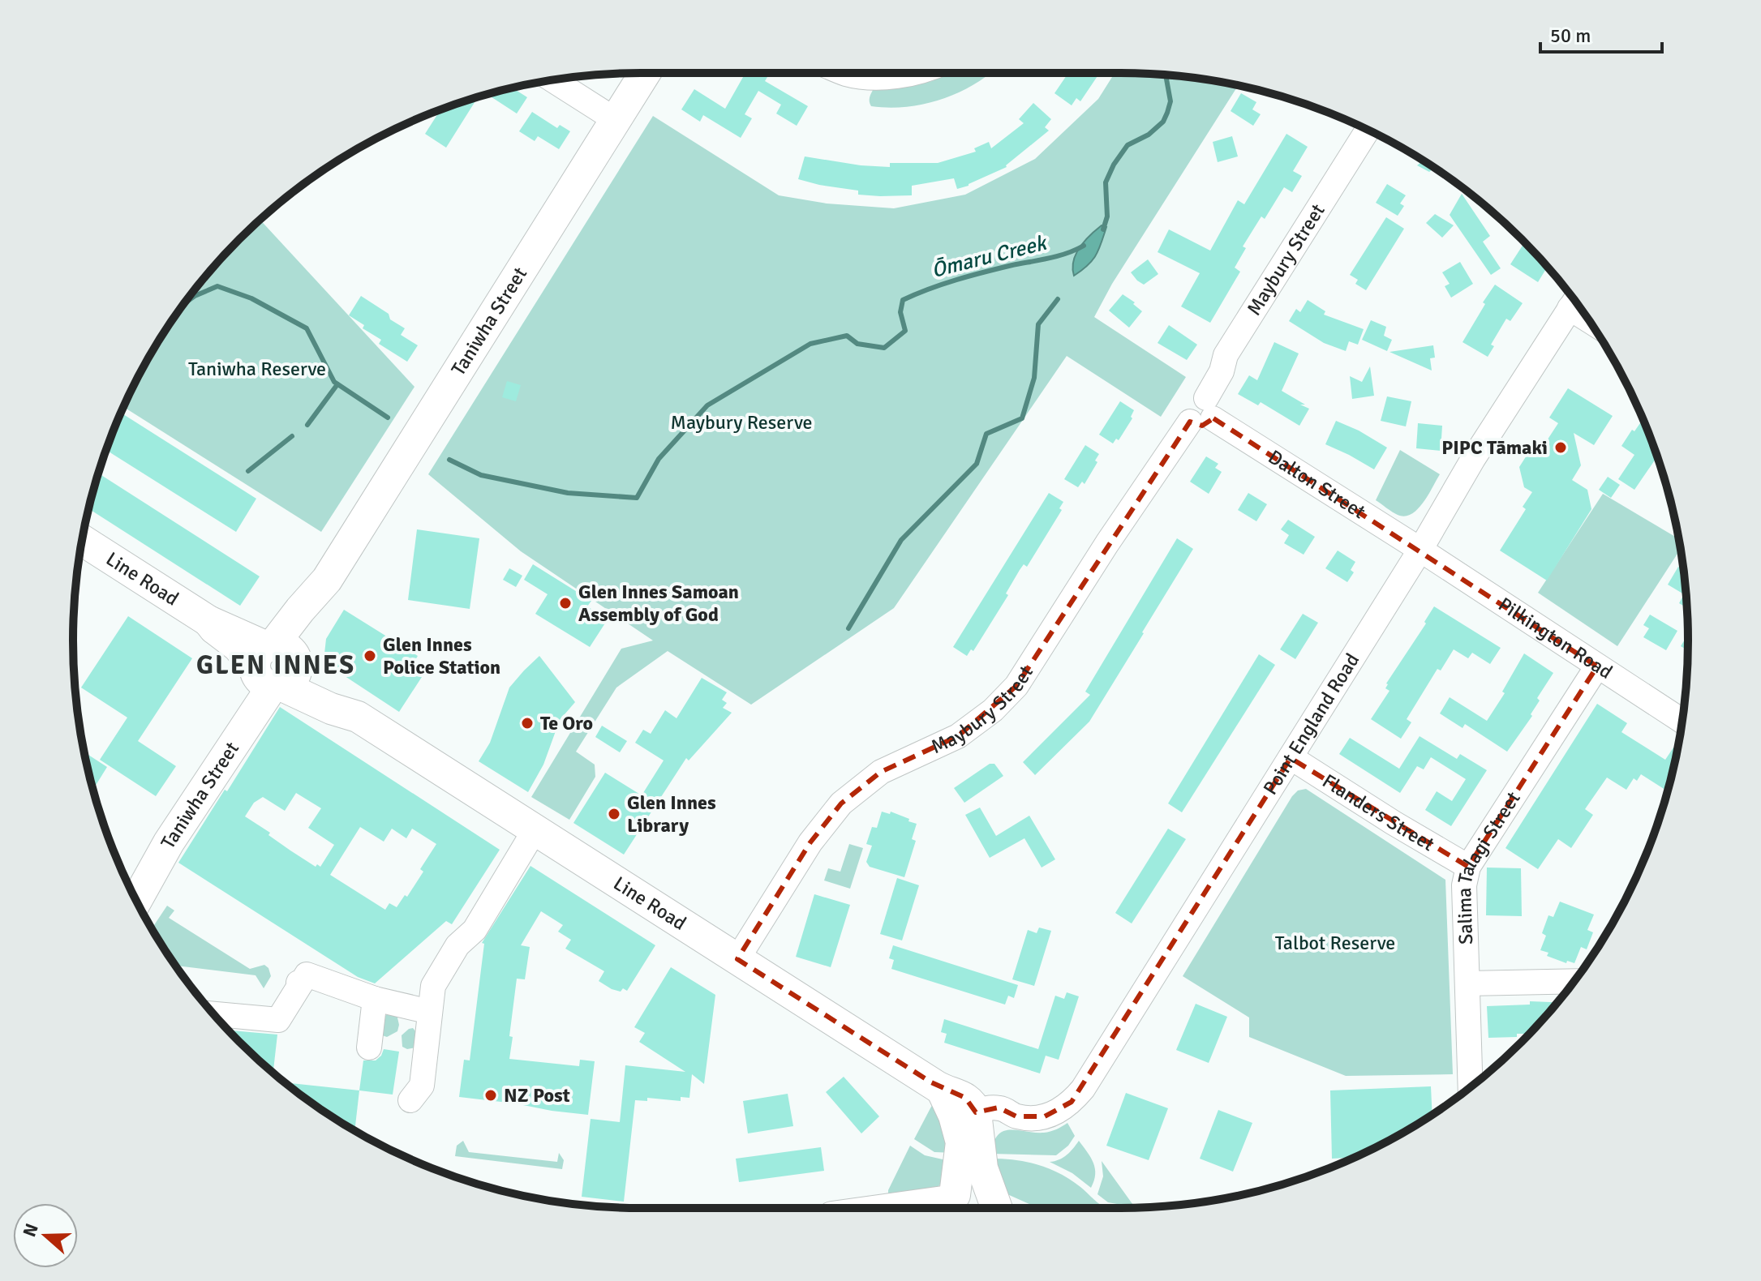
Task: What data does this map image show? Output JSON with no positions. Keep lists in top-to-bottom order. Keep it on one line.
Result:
{"streets":{"main road":["Taniwha Street","Line Road"],"street":["Maybury Street","Dalton Street","Pilkington Road","Point England Road","Flanders Street","Salima Talagi Street"]},"crossings":[["Maybury Street","Dalton Street"],["Maybury Street","Line Road"],["Taniwha Street","Line Road"],["Dalton Street","Pilkington Road"],["Dalton Street","Point England Road"],["Line Road","Point England Road"],["Pilkington Road","Point England Road"],["Pilkington Road","Salima Talagi Street"],["Point England Road","Flanders Street"],["Flanders Street","Salima Talagi Street"]],"districts":["GLEN INNES"],"water":["Ōmaru Creek"],"parks":["Taniwha Reserve","Maybury Reserve","Talbot Reserve"],"places":["PIPC Tāmaki","Glen Innes Samoan Assembly of God","Glen Innes Police Station","Te Oro","Glen Innes Library","NZ Post"],"scale_bar":"50 m","north":"left"}
